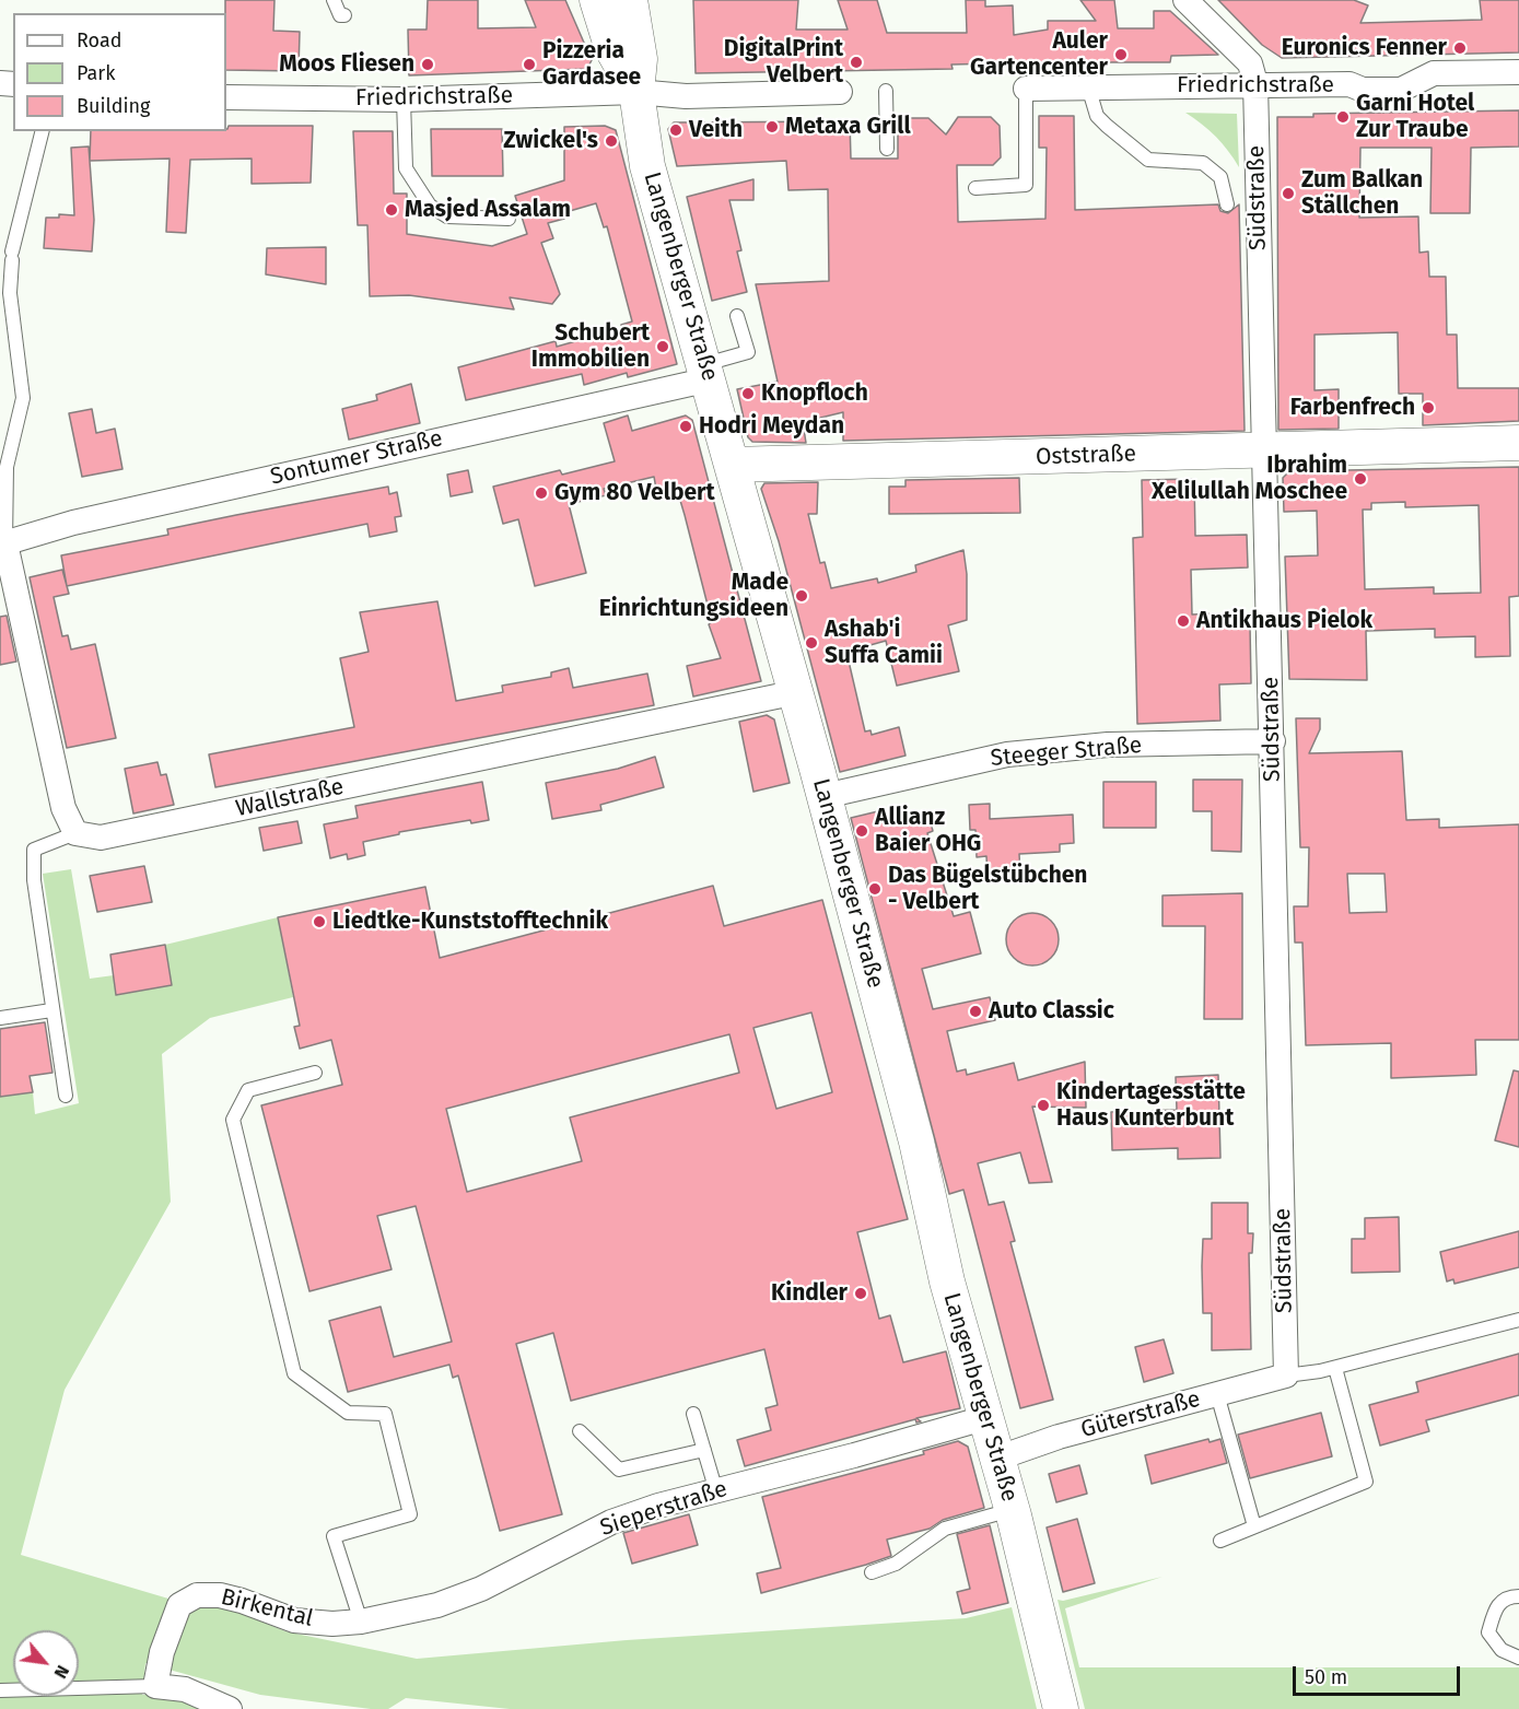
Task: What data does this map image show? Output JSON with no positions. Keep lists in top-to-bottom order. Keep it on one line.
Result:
{"streets":{"main road":["Langenberger Straße","Oststraße"],"street":["Friedrichstraße","Südstraße","Sontumer Straße","Steeger Straße","Wallstraße","Güterstraße","Sieperstraße","Birkental"]},"crossings":[["Friedrichstraße","Südstraße"],["Friedrichstraße","Langenberger Straße"],["Südstraße","Oststraße"],["Südstraße","Steeger Straße"],["Südstraße","Güterstraße"],["Langenberger Straße","Oststraße"],["Langenberger Straße","Sontumer Straße"],["Langenberger Straße","Steeger Straße"],["Langenberger Straße","Wallstraße"],["Langenberger Straße","Güterstraße"],["Langenberger Straße","Sieperstraße"],["Sieperstraße","Birkental"]],"places":["Euronics Fenner","Auler Gartencenter","DigitalPrint Velbert","Moos Fliesen","Pizzeria Gardasee","Garni Hotel Zur Traube","Metaxa Grill","Veith","Zwickel's","Zum Balkan Ställchen","Masjed Assalam","Schubert Immobilien","Knopfloch","Farbenfrech","Hodri Meydan","Ibrahim Xelilullah Moschee","Gym 80 Velbert","Made Einrichtungsideen","Antikhaus Pielok","Ashab'i Suffa Camii","Allianz Baier OHG","Das Bügelstübchen - Velbert","Liedtke-Kunststofftechnik","Auto Classic","Kindertagesstätte Haus Kunterbunt","Kindler"],"legend":["Road","Park","Building"],"scale_bar":"50 m","north":"bottom right"}
